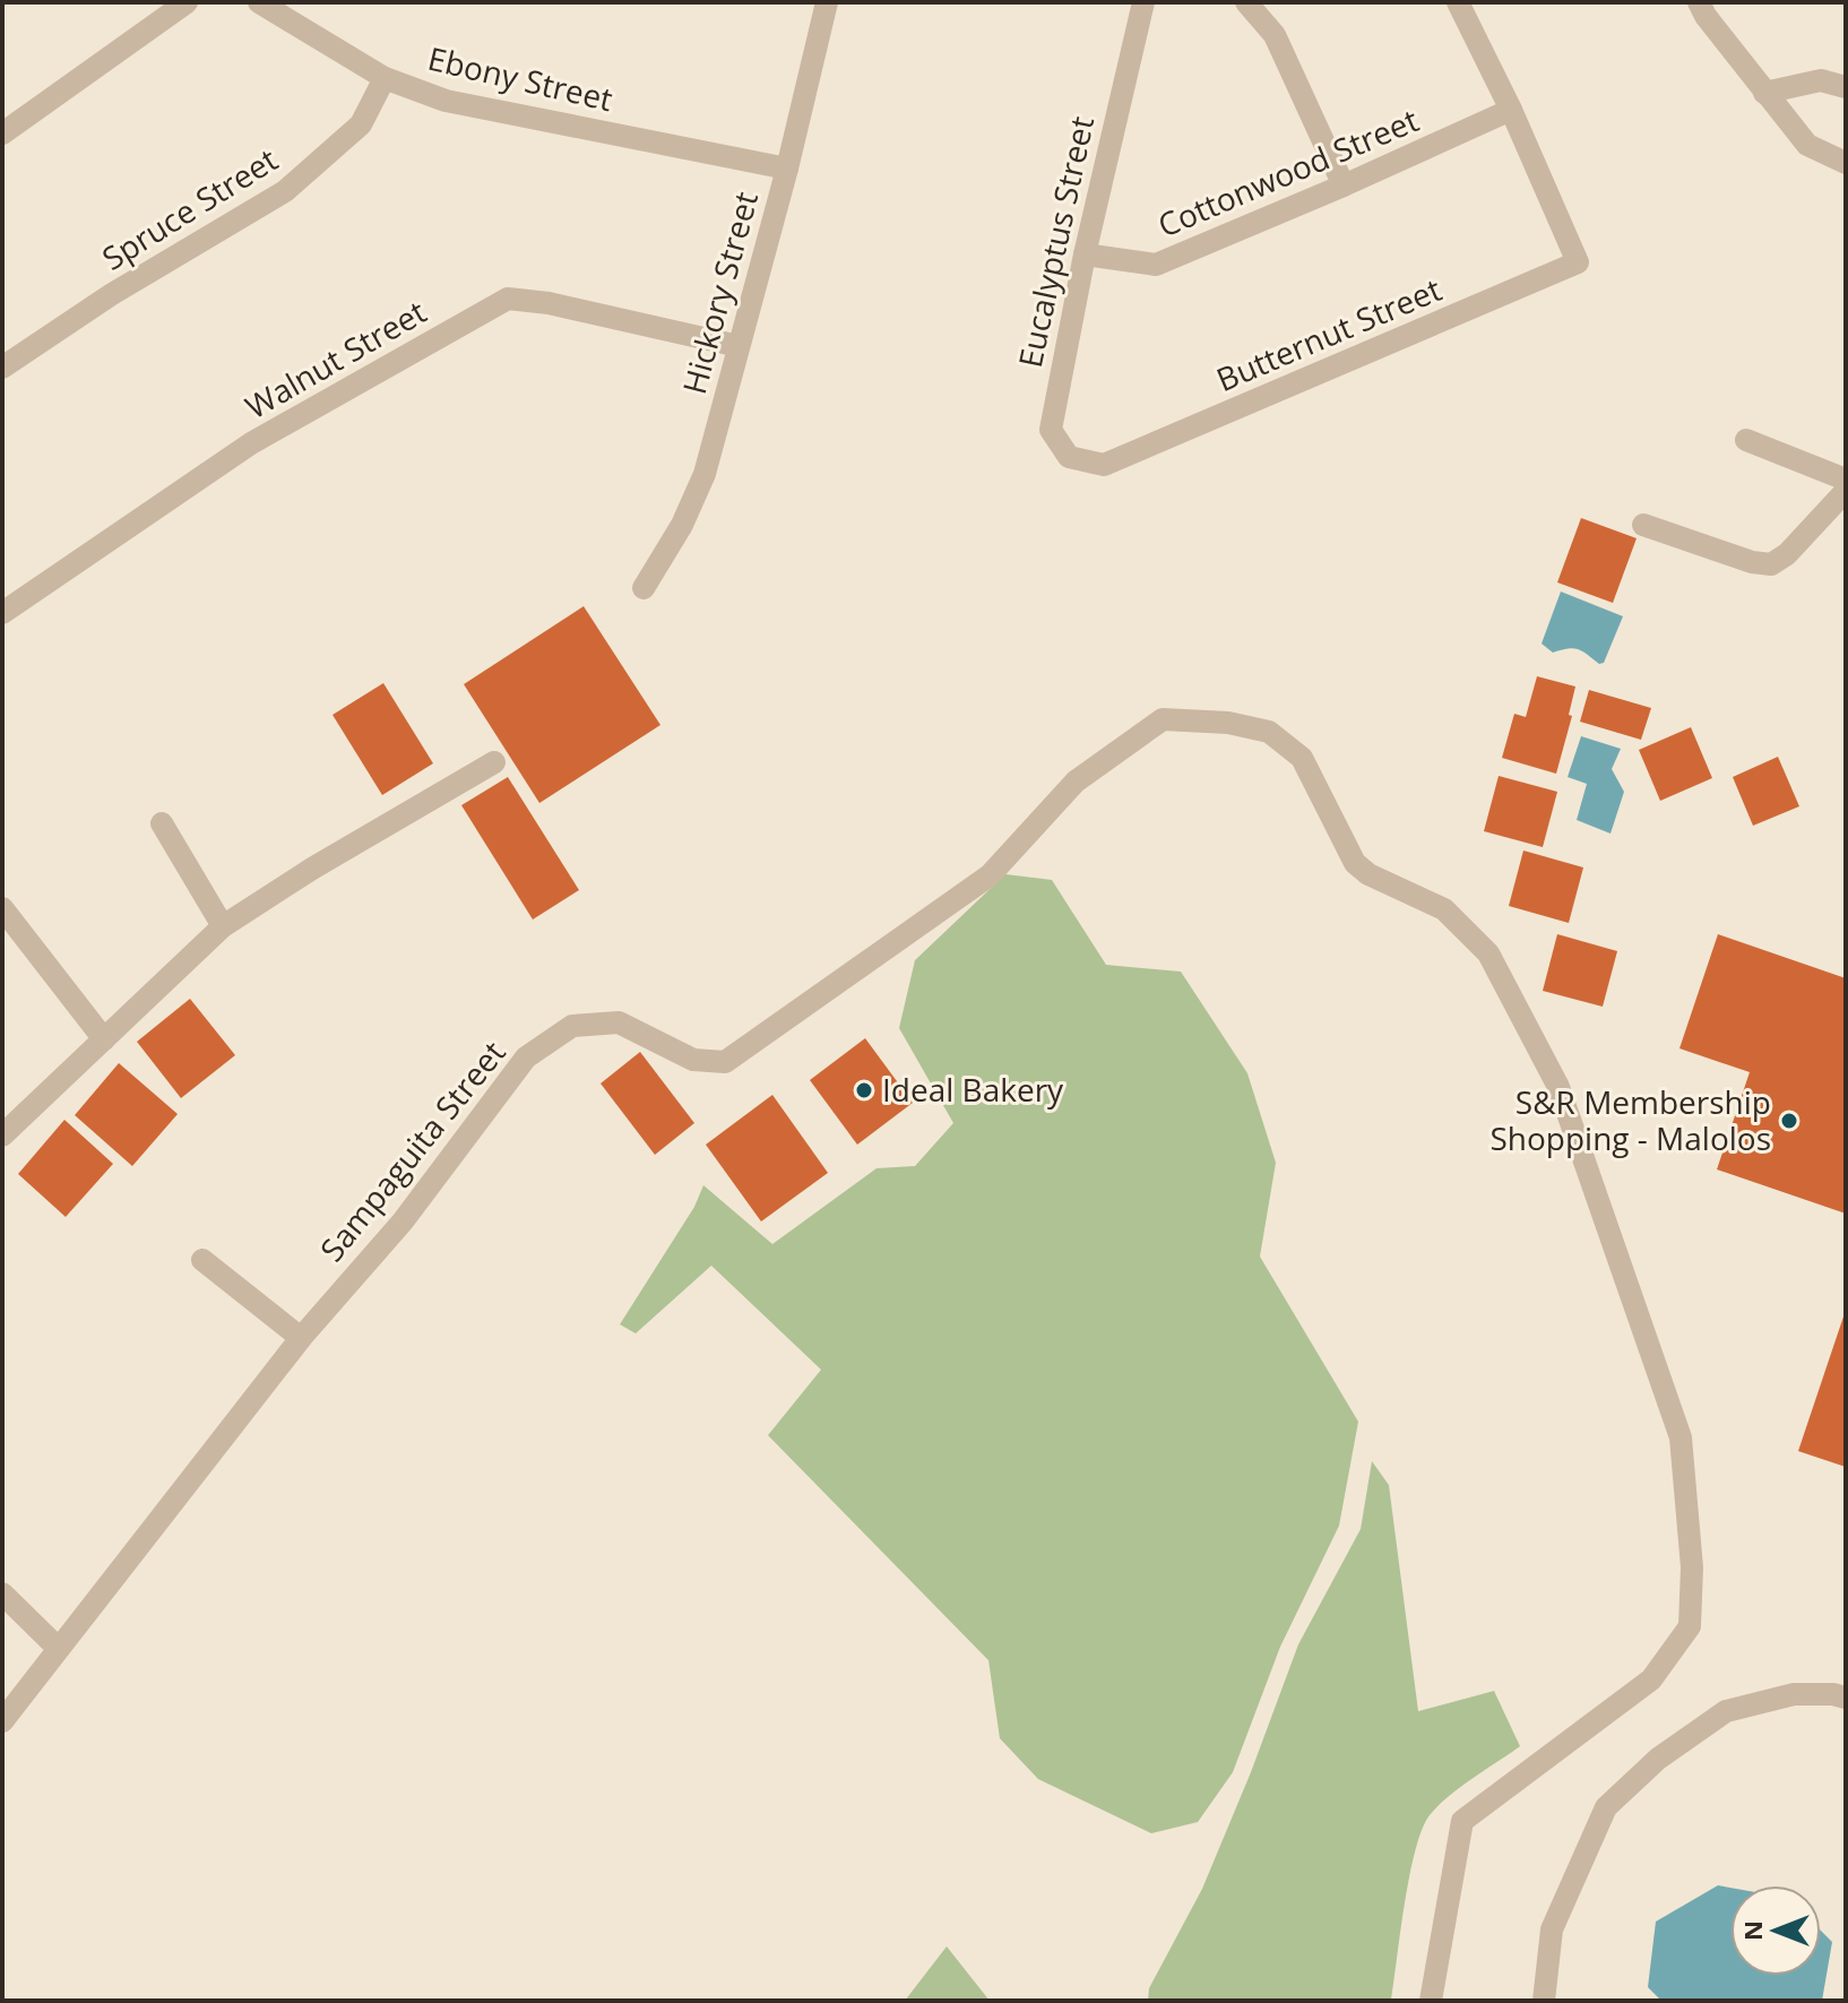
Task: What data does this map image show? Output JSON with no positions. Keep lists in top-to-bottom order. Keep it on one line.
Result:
{"streets":{"street":["Ebony Street","Cottonwood Street","Spruce Street","Eucalyptus Street","Hickory Street","Butternut Street","Walnut Street","Sampaguita Street"]},"crossings":[["Ebony Street","Spruce Street"],["Ebony Street","Hickory Street"],["Cottonwood Street","Eucalyptus Street"],["Cottonwood Street","Butternut Street"],["Eucalyptus Street","Butternut Street"],["Hickory Street","Walnut Street"]],"places":["Ideal Bakery","S&R Membership Shopping - Malolos"],"north":"left"}
